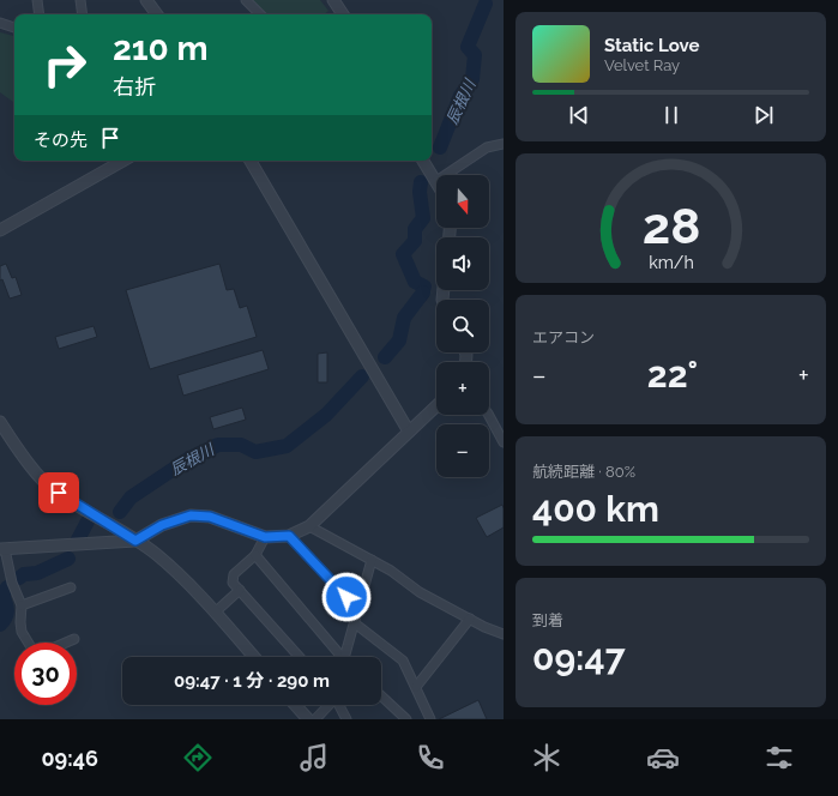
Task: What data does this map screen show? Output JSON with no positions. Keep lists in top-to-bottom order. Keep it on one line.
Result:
{"water":["辰根川"],"north":"bottom","page":{"turn":["210 m","右折"],"song":["Static Love","Velvet Ray"],"then":"その先","map_buttons":["+","−"],"tile":["エアコン",["航続距離 · 80%","400 km"],["到着","09:47"]],"heat":["−","22°","+"],"limit":"30","trip":"09:47 · 1 分 · 290 m","tabs":"09:46","gauge":["28","km/h"]}}
